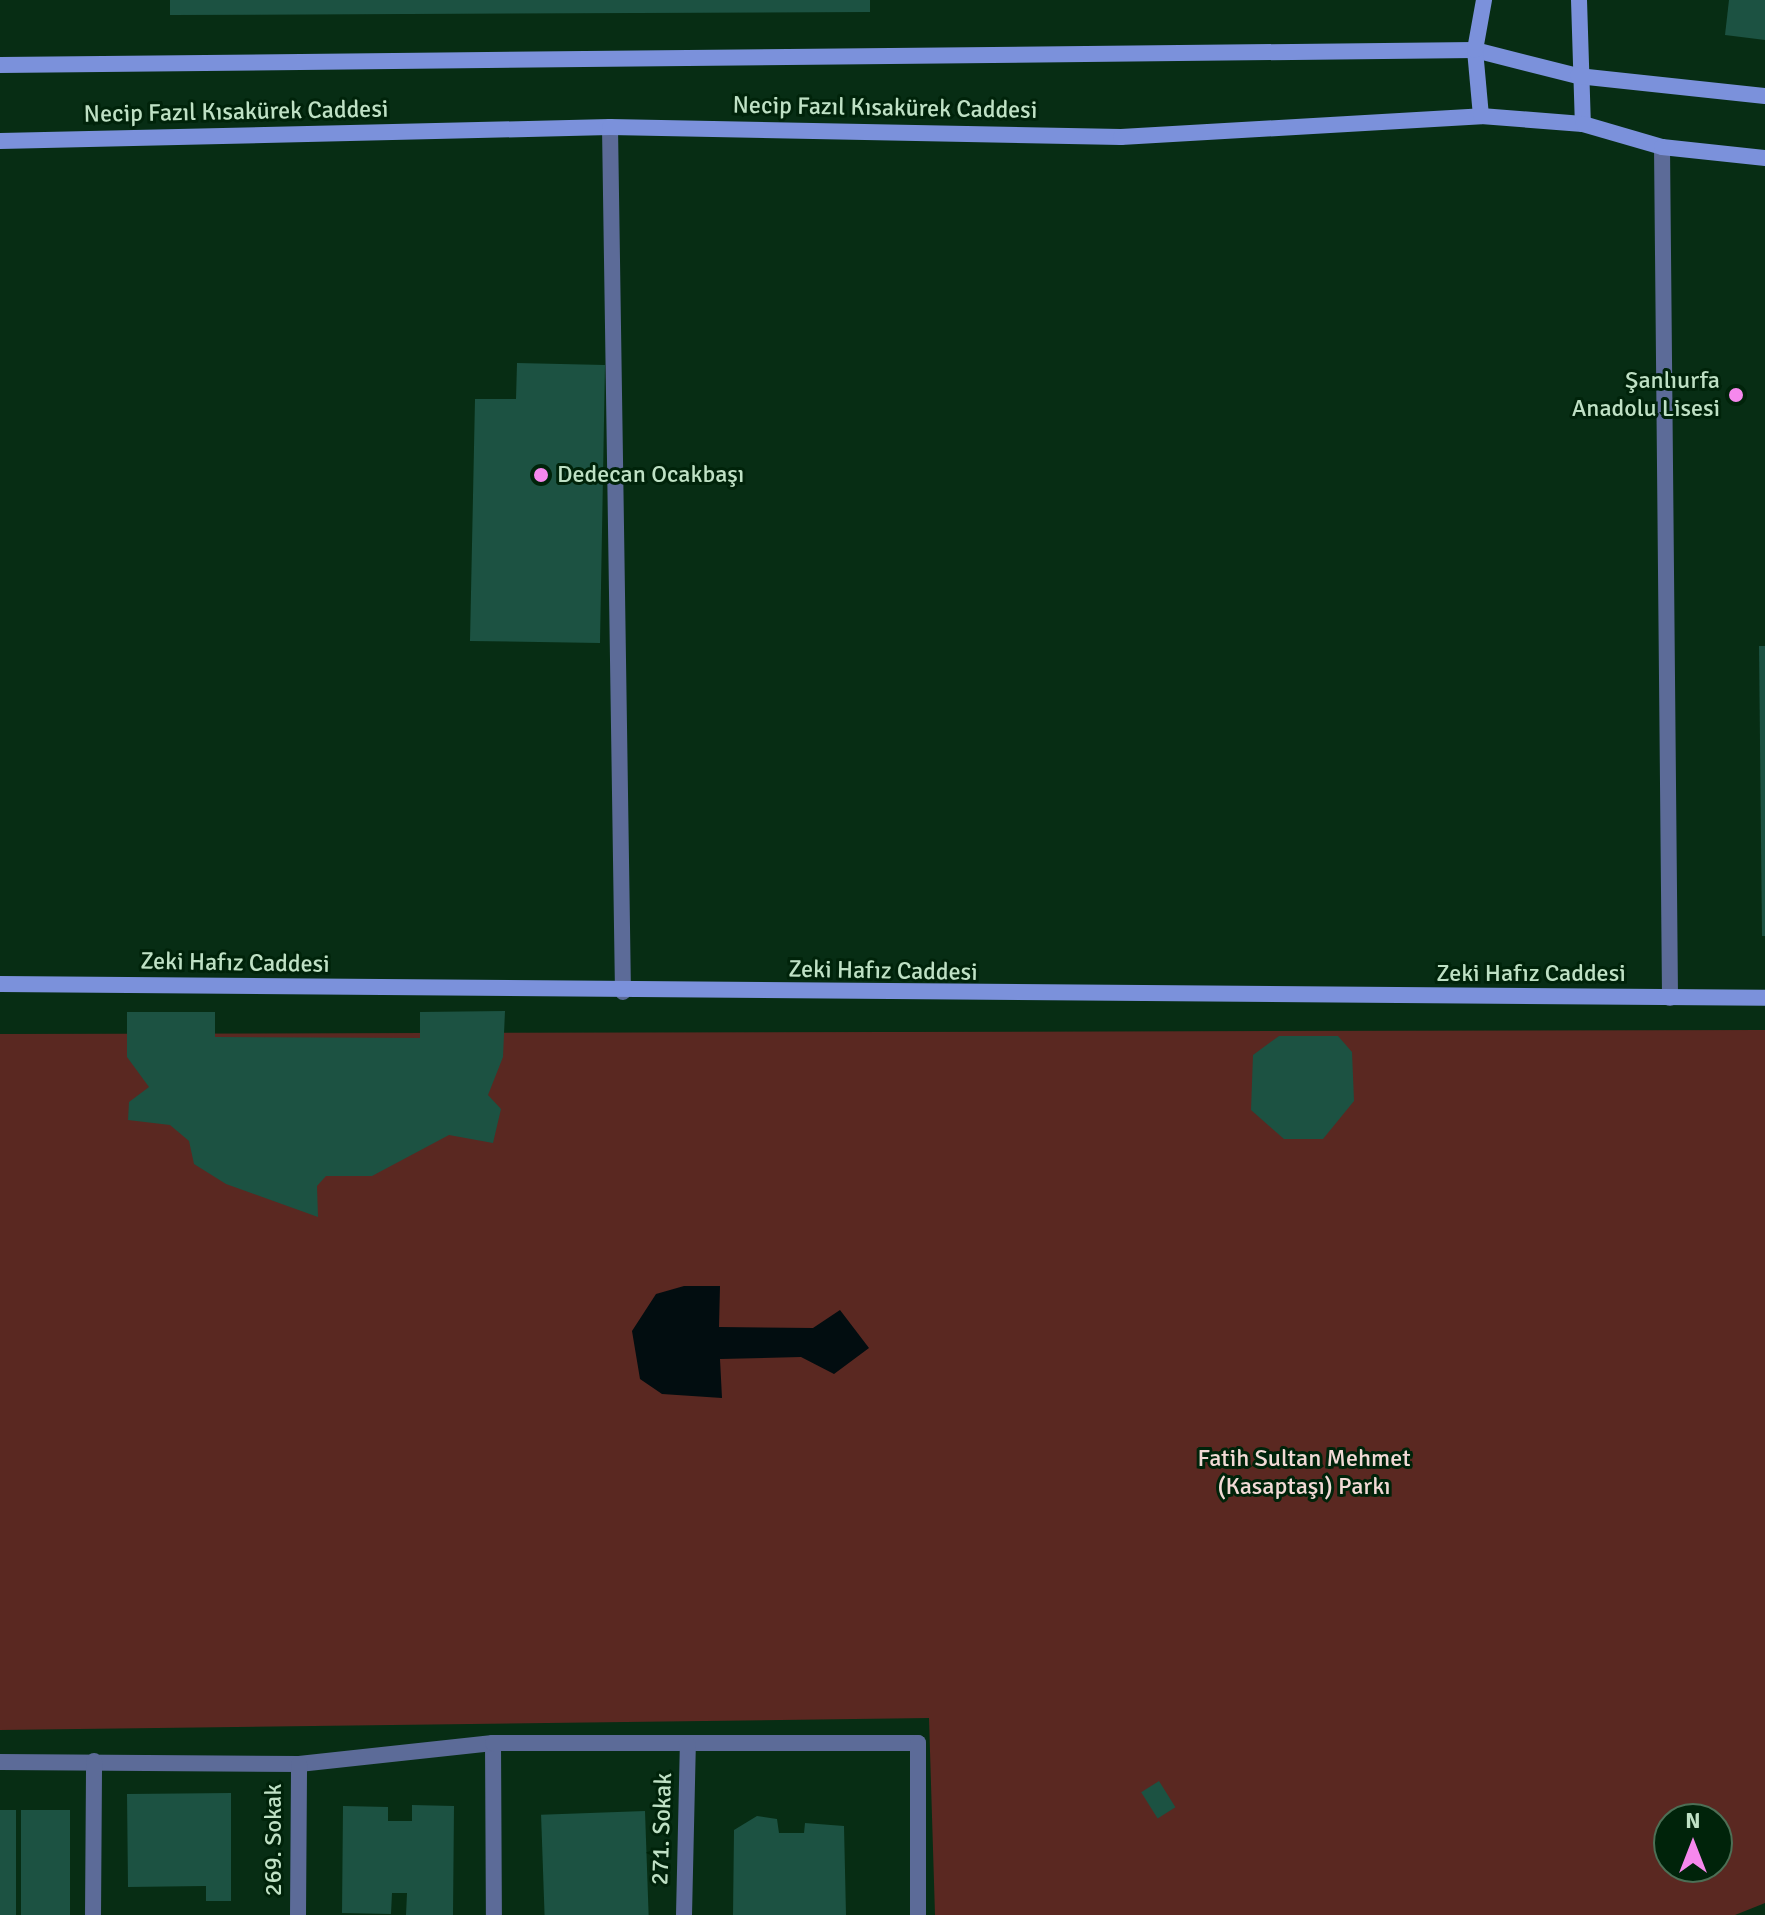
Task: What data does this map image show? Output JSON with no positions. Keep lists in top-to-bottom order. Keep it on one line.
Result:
{"streets":{"main road":["Necip Fazıl Kısakürek Caddesi","Zeki Hafız Caddesi"],"street":["271. Sokak","269. Sokak"]},"parks":["Fatih Sultan Mehmet (Kasaptaşı) Parkı"],"places":["Şanlıurfa Anadolu Lisesi","Dedecan Ocakbaşı"],"north":"top"}
